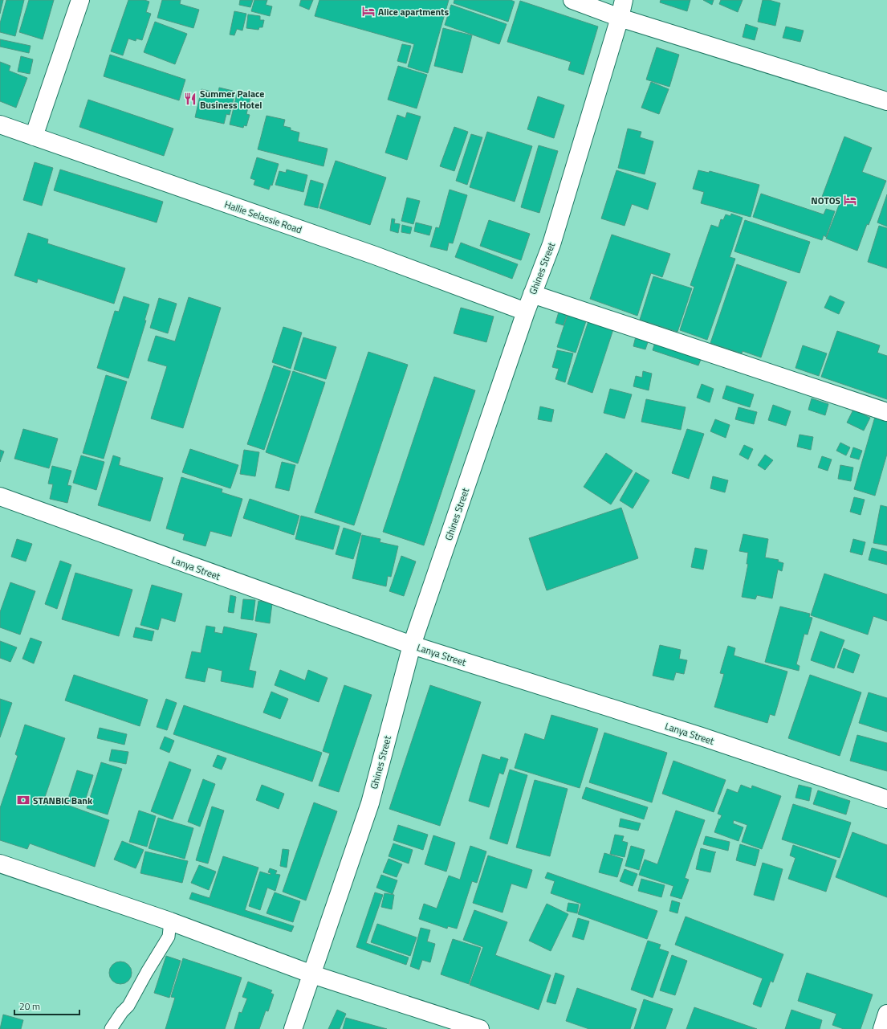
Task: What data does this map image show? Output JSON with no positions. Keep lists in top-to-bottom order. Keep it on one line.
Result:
{"streets":{"street":["Hallie Selassie Road","Ghines Street","Lanya Street"]},"crossings":[["Hallie Selassie Road","Ghines Street"],["Ghines Street","Lanya Street"]],"places":{"hotel":["Alice apartments","NOTOS"],"restaurant":["Summer Palace Business Hotel"],"bank":["STANBIC Bank"]},"scale_bar":"20 m"}
